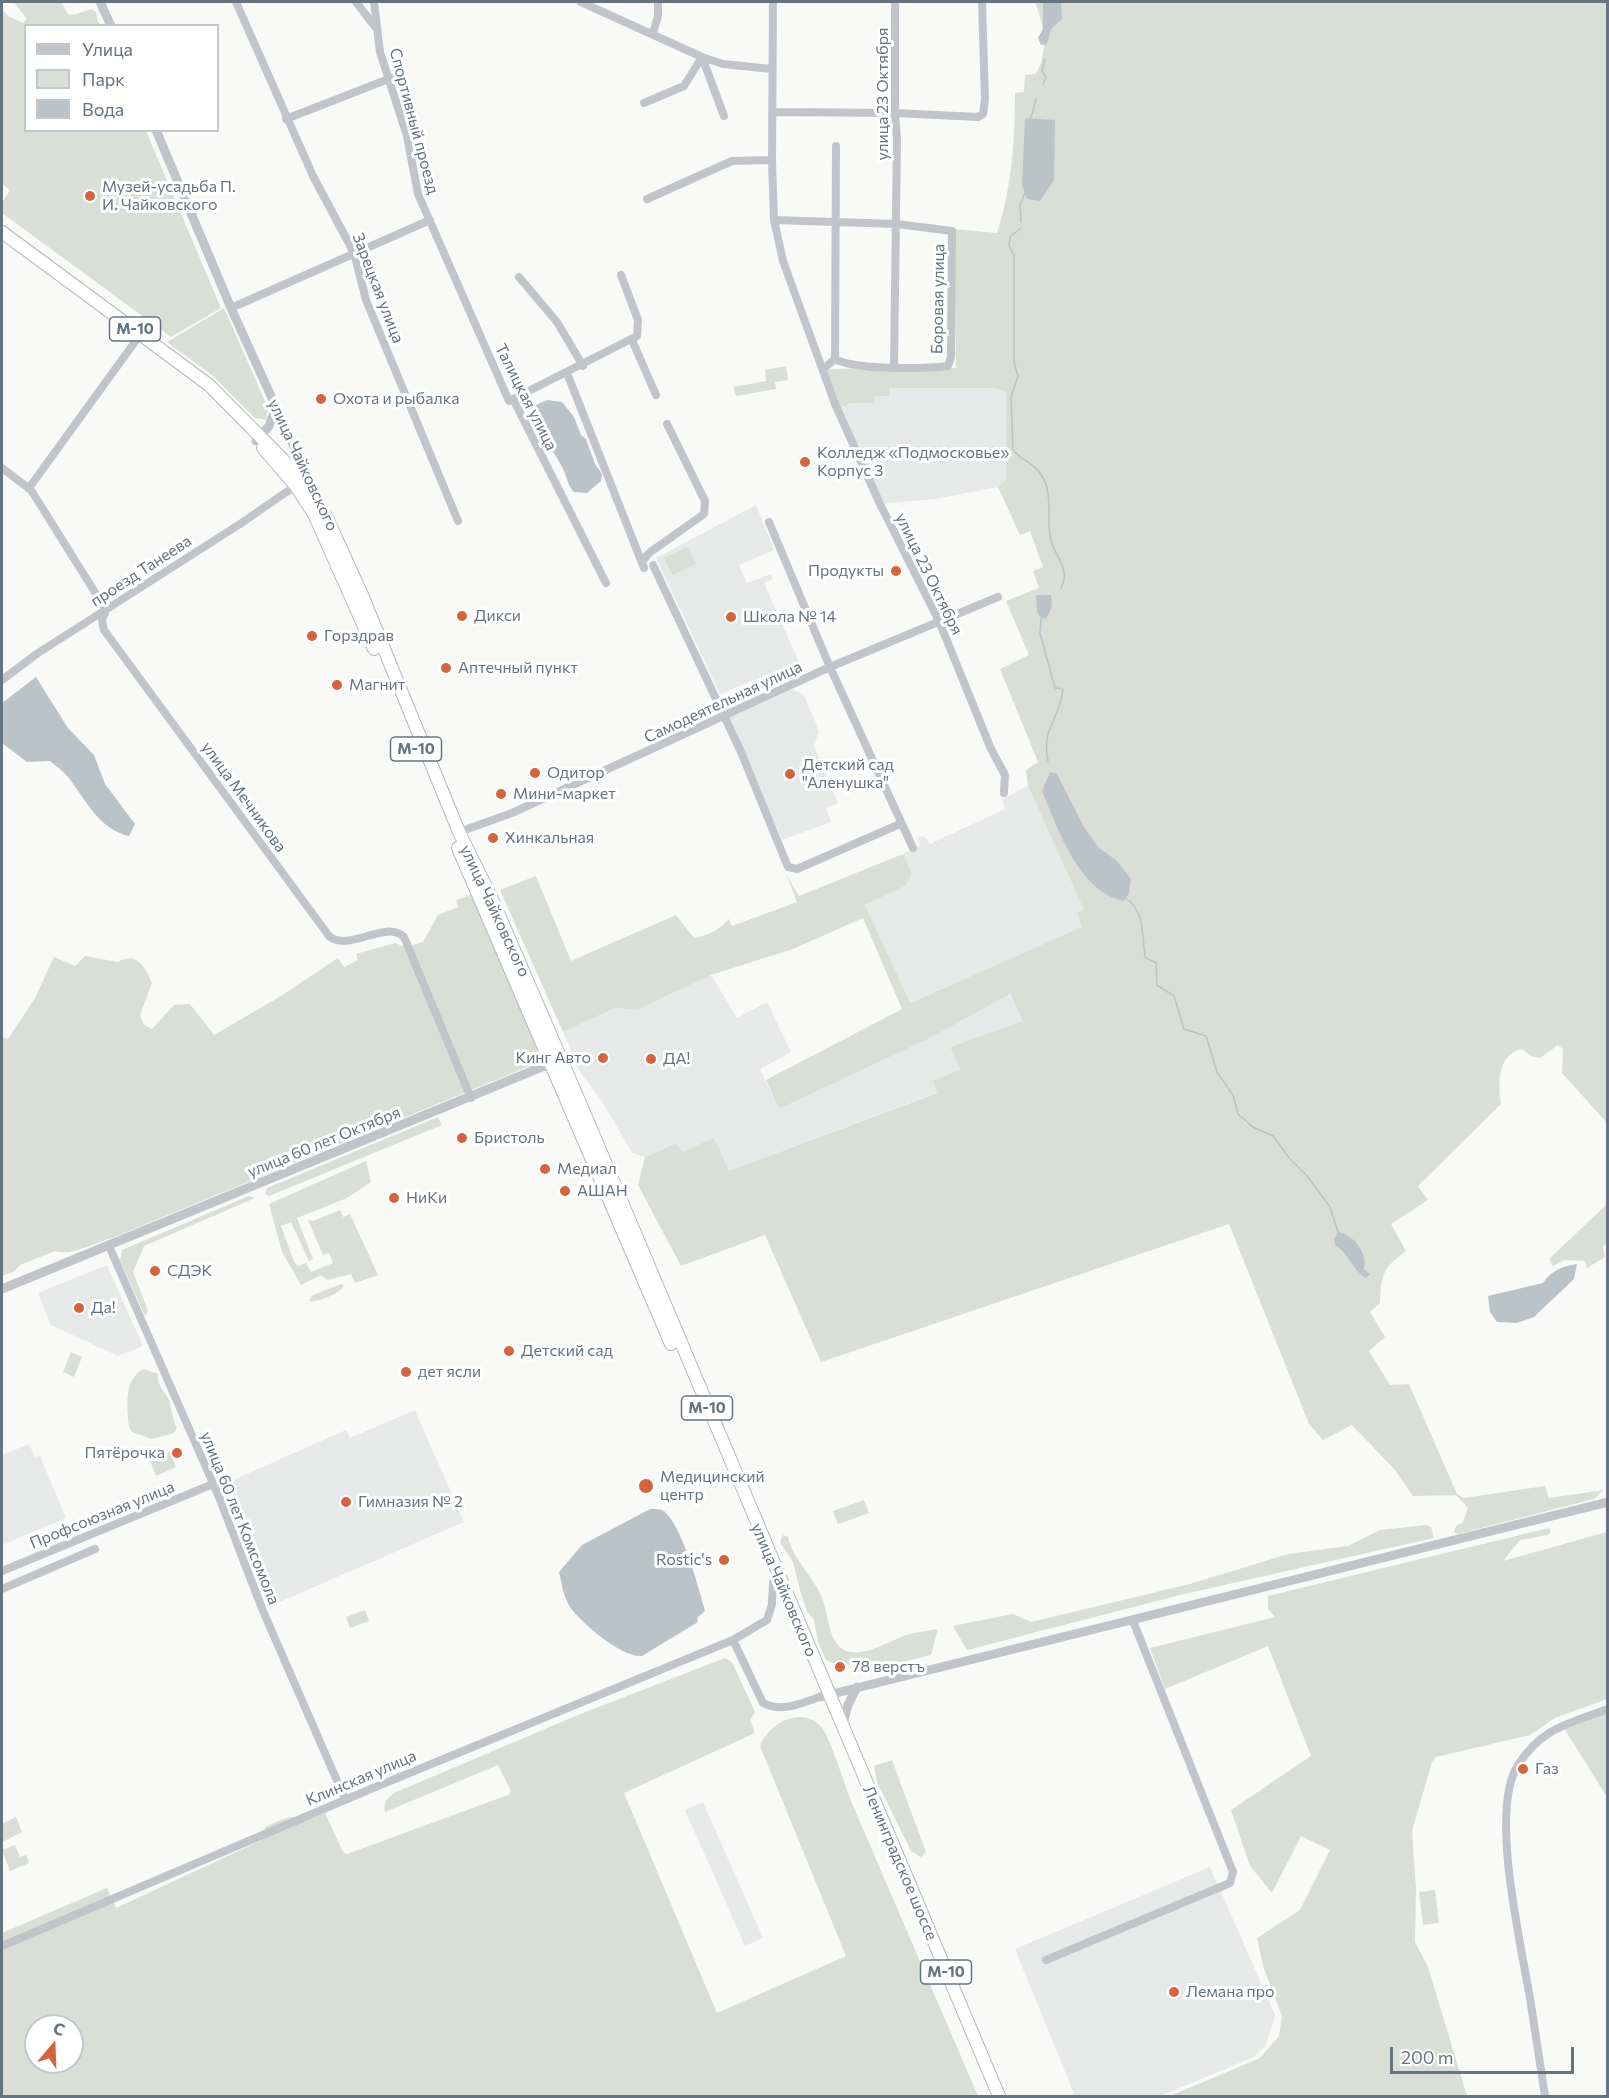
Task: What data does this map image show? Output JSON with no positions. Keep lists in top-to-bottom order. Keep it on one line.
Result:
{"streets":{"highway":["М-10","улица Чайковского","Ленинградское шоссе"],"street":["улица 23 Октября","Спортивный проезд","Зарецкая улица","Боровая улица","Талицкая улица","проезд Танеева","Самодеятельная улица","улица Мечникова","улица 60 лет Октября","Профсоюзная улица","улица 60 лет Комсомола","Клинская улица"]},"crossings":[["улица 23 Октября","Боровая улица"],["улица 23 Октября","Самодеятельная улица"],["Спортивный проезд","Талицкая улица"],["М-10","улица Чайковского"],["М-10","проезд Танеева"],["улица Чайковского","проезд Танеева"],["улица Чайковского","Самодеятельная улица"],["улица Чайковского","улица 60 лет Октября"],["улица Чайковского","Клинская улица"],["улица Чайковского","Ленинградское шоссе"],["проезд Танеева","улица Мечникова"],["улица Мечникова","улица 60 лет Октября"],["улица 60 лет Октября","улица 60 лет Комсомола"],["Профсоюзная улица","улица 60 лет Комсомола"],["улица 60 лет Комсомола","Клинская улица"]],"places":["Музей-усадьба П. И. Чайковского","Охота и рыбалка","Колледж «Подмосковье» Корпус 3","Продукты","Дикси","Школа № 14","Горздрав","Аптечный пункт","Магнит","Одитор","Детский сад \"Аленушка\"","Мини-маркет","Хинкальная","Кинг Авто","ДА!","Бристоль","Медиал","AШАН","НиКи","СДЭК","Да!","Детский сад","дет ясли","Пятёрочка","Медицинский центр","Гимназия № 2","Rostic's","78 верстъ","Газ","Лемана про"],"legend":["Улица","Парк","Вода"],"scale_bar":"200 m","north":"top"}
